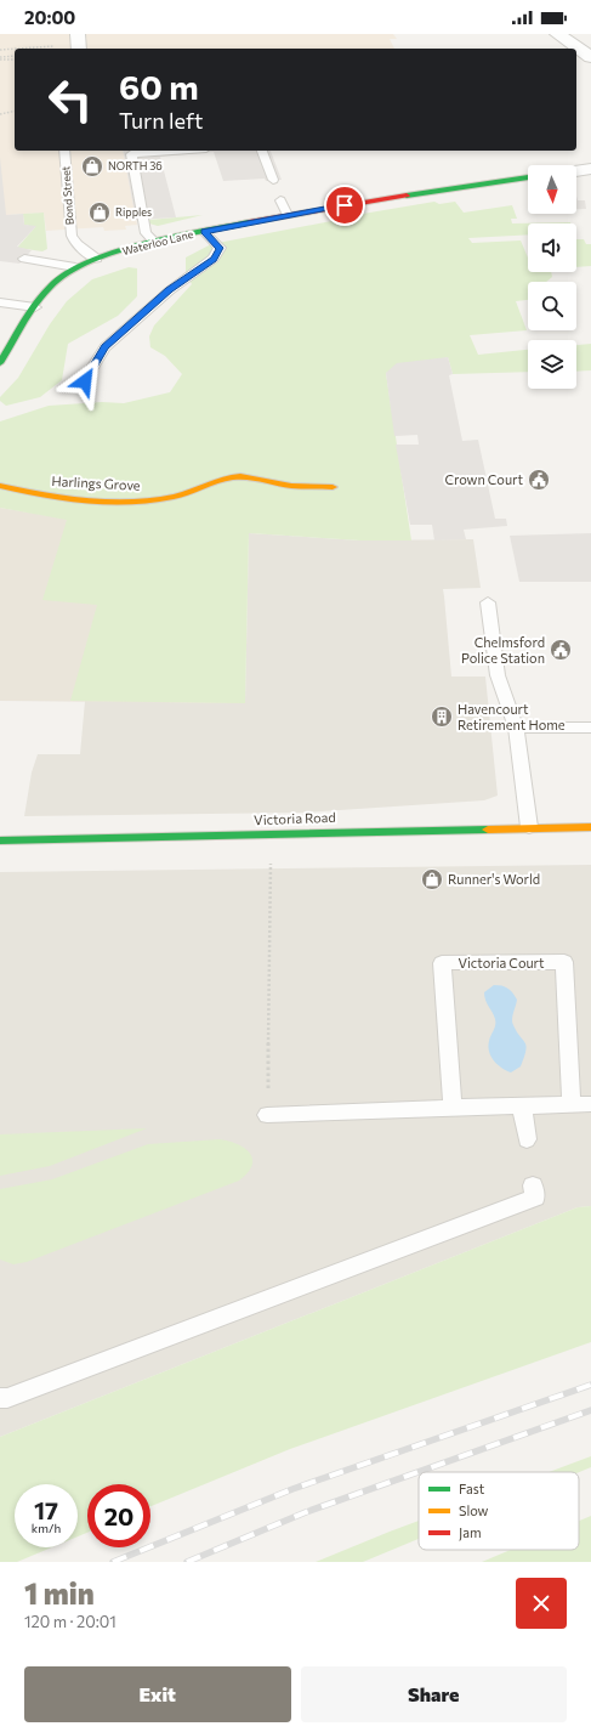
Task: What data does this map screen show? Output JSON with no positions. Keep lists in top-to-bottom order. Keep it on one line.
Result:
{"streets":{"street":["Waterloo Lane","Harlings Grove","Victoria Road"],"lane":["Bond Street","Victoria Court"]},"crossings":[["Bond Street","Waterloo Lane"]],"places":{"shop":["NORTH 36","Ripples","Runner's World"],"public building":["Crown Court","Chelmsford Police Station"],"building":["Havencourt Retirement Home"]},"legend":["Fast","Slow","Jam"],"north":"bottom","page":{"status":"20:00","turn":["60 m","Turn left"],"speed":"17 km/h","limit":"20","heading":["1 min","120 m · 20:01"],"buttons":["Exit","Share"]}}
